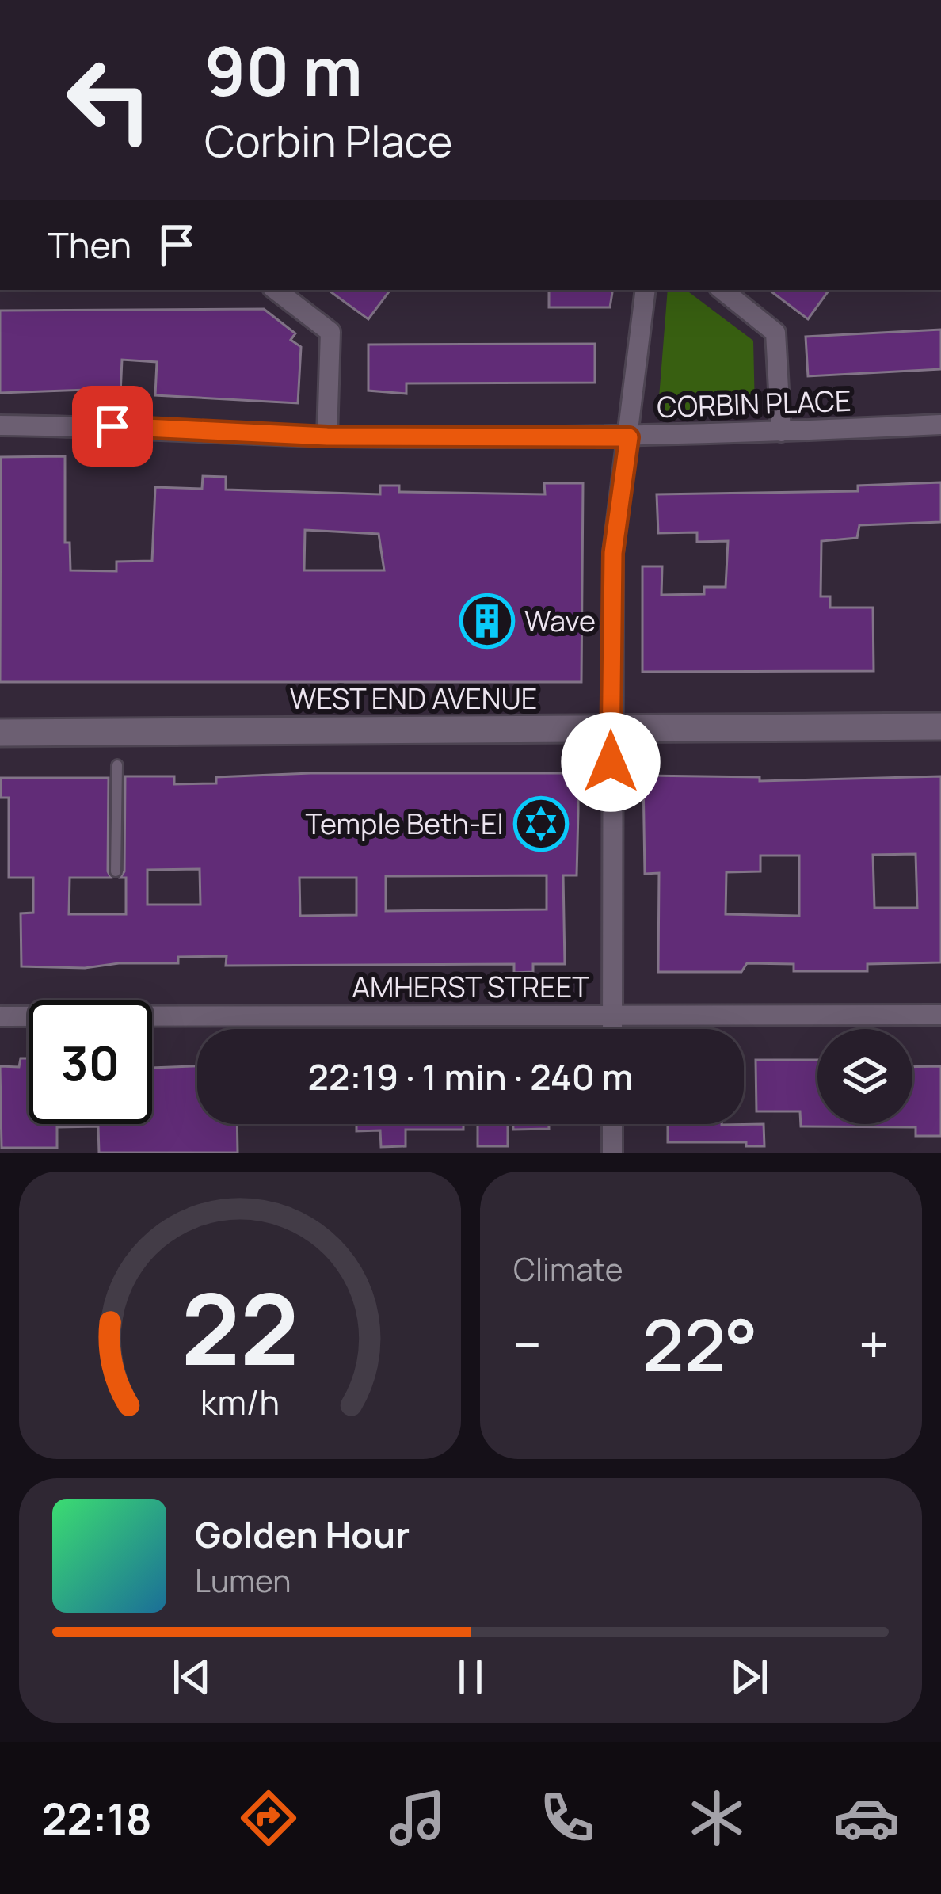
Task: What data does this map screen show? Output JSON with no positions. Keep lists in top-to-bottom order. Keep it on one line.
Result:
{"streets":{"main road":["WEST END AVENUE"],"street":["CORBIN PLACE","AMHERST STREET"]},"places":{"building":["Wave"],"synagogue":["Temple Beth-El"]},"page":{"turn":["90 m","Corbin Place"],"then":"Then","limit":"30","trip":"22:19 · 1 min · 240 m","tile":"Climate","heat":["−","22°","+"],"song":["Golden Hour","Lumen"],"tabs":"22:18","gauge":["22","km/h"]}}
